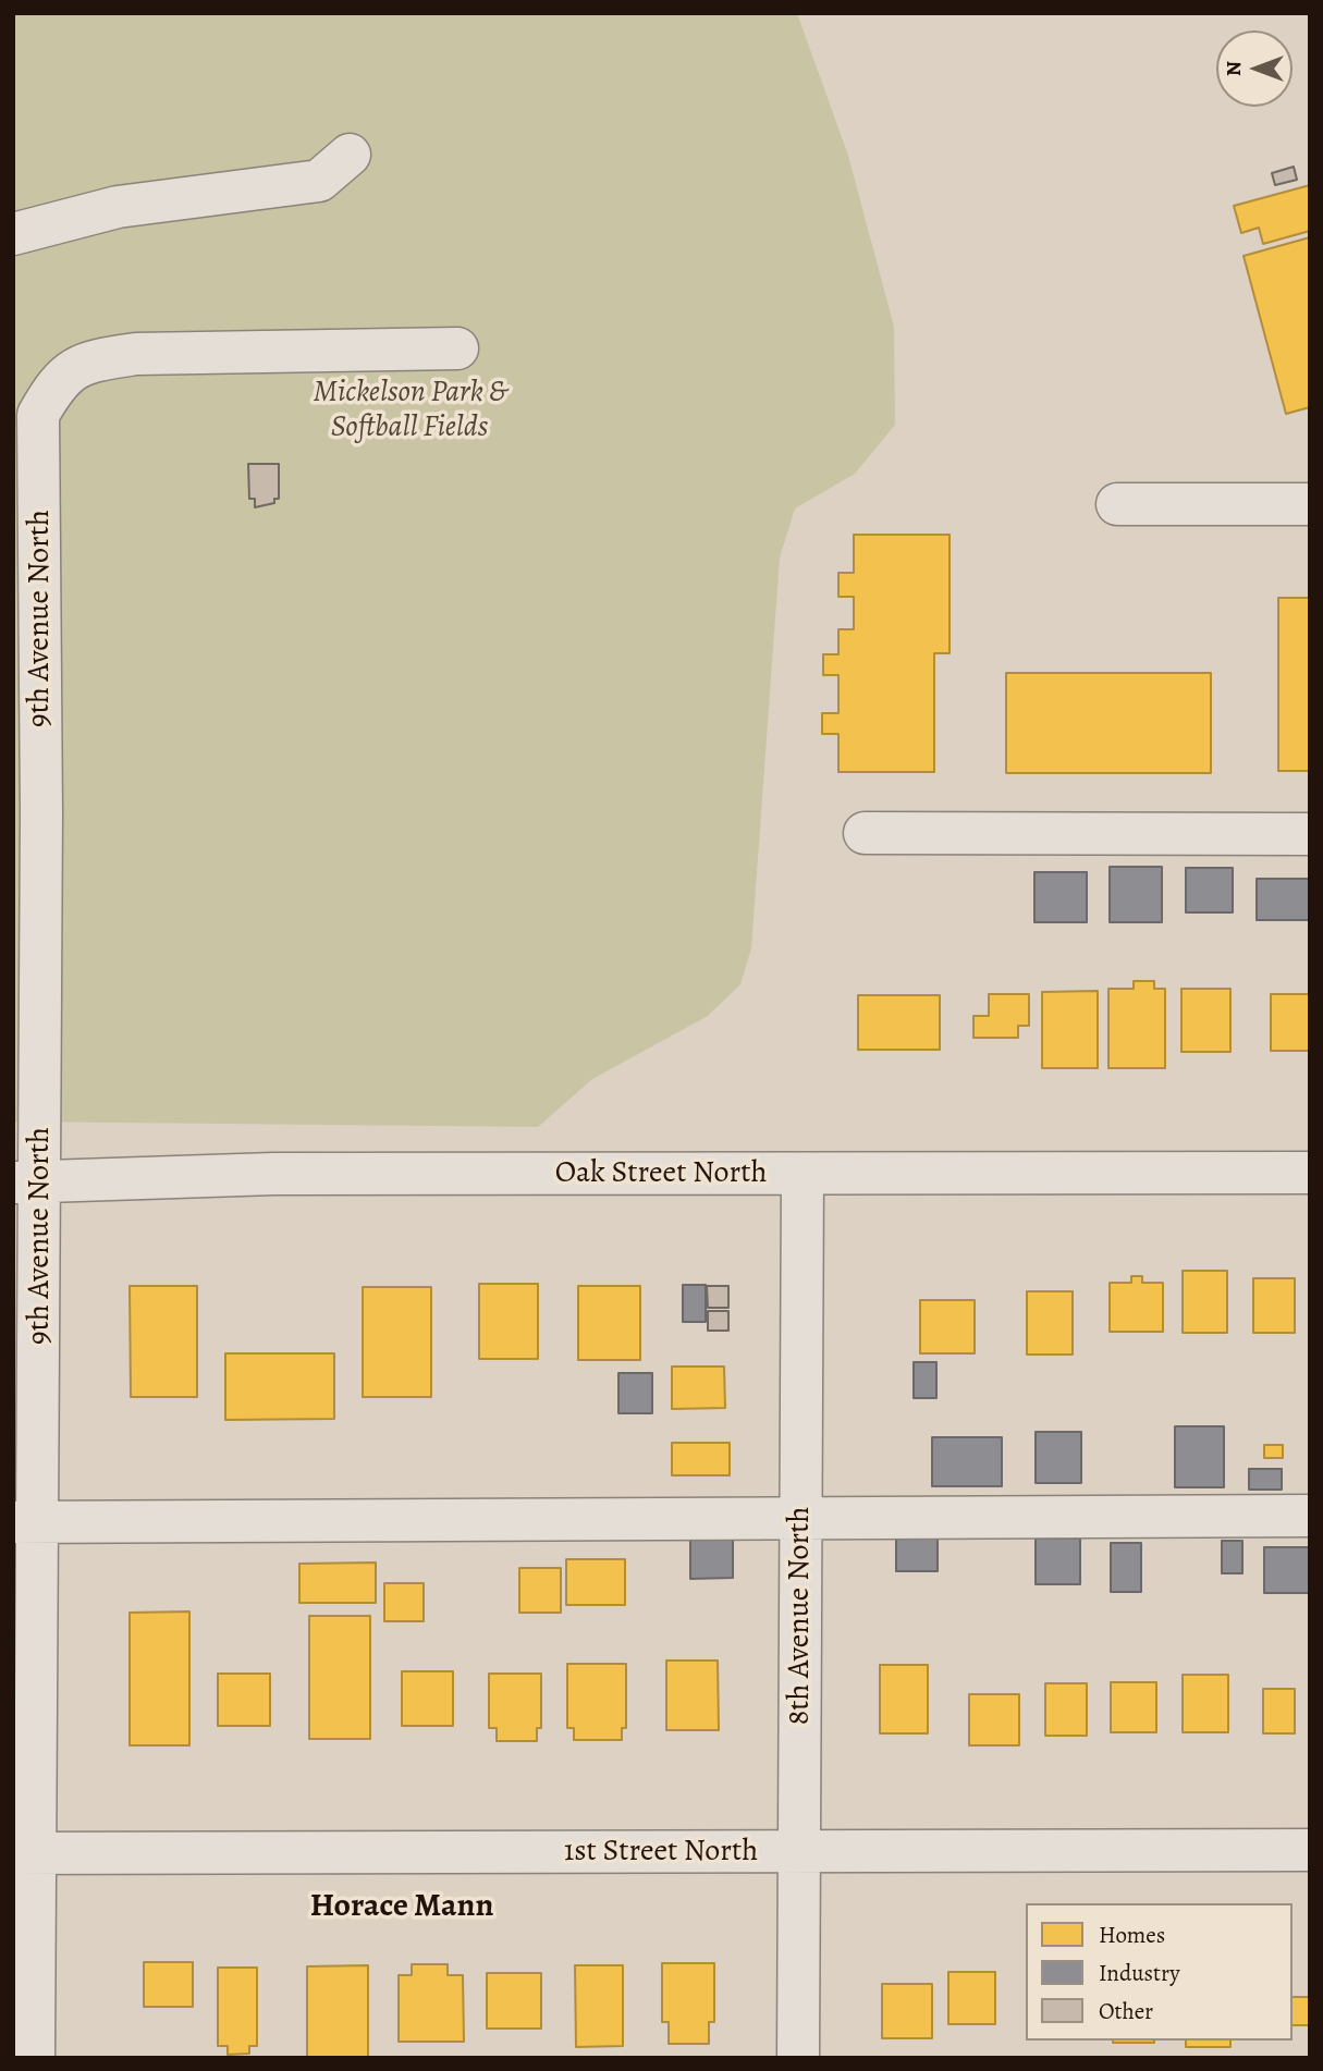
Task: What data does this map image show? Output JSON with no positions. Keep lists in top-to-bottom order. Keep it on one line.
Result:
{"streets":{"street":["9th Avenue North","Oak Street North","8th Avenue North","1st Street North"]},"crossings":[["9th Avenue North","Oak Street North"],["9th Avenue North","1st Street North"],["Oak Street North","8th Avenue North"],["8th Avenue North","1st Street North"]],"districts":["Horace Mann"],"parks":["Mickelson Park & Softball Fields"],"legend":["Homes","Industry","Other"],"north":"left"}
